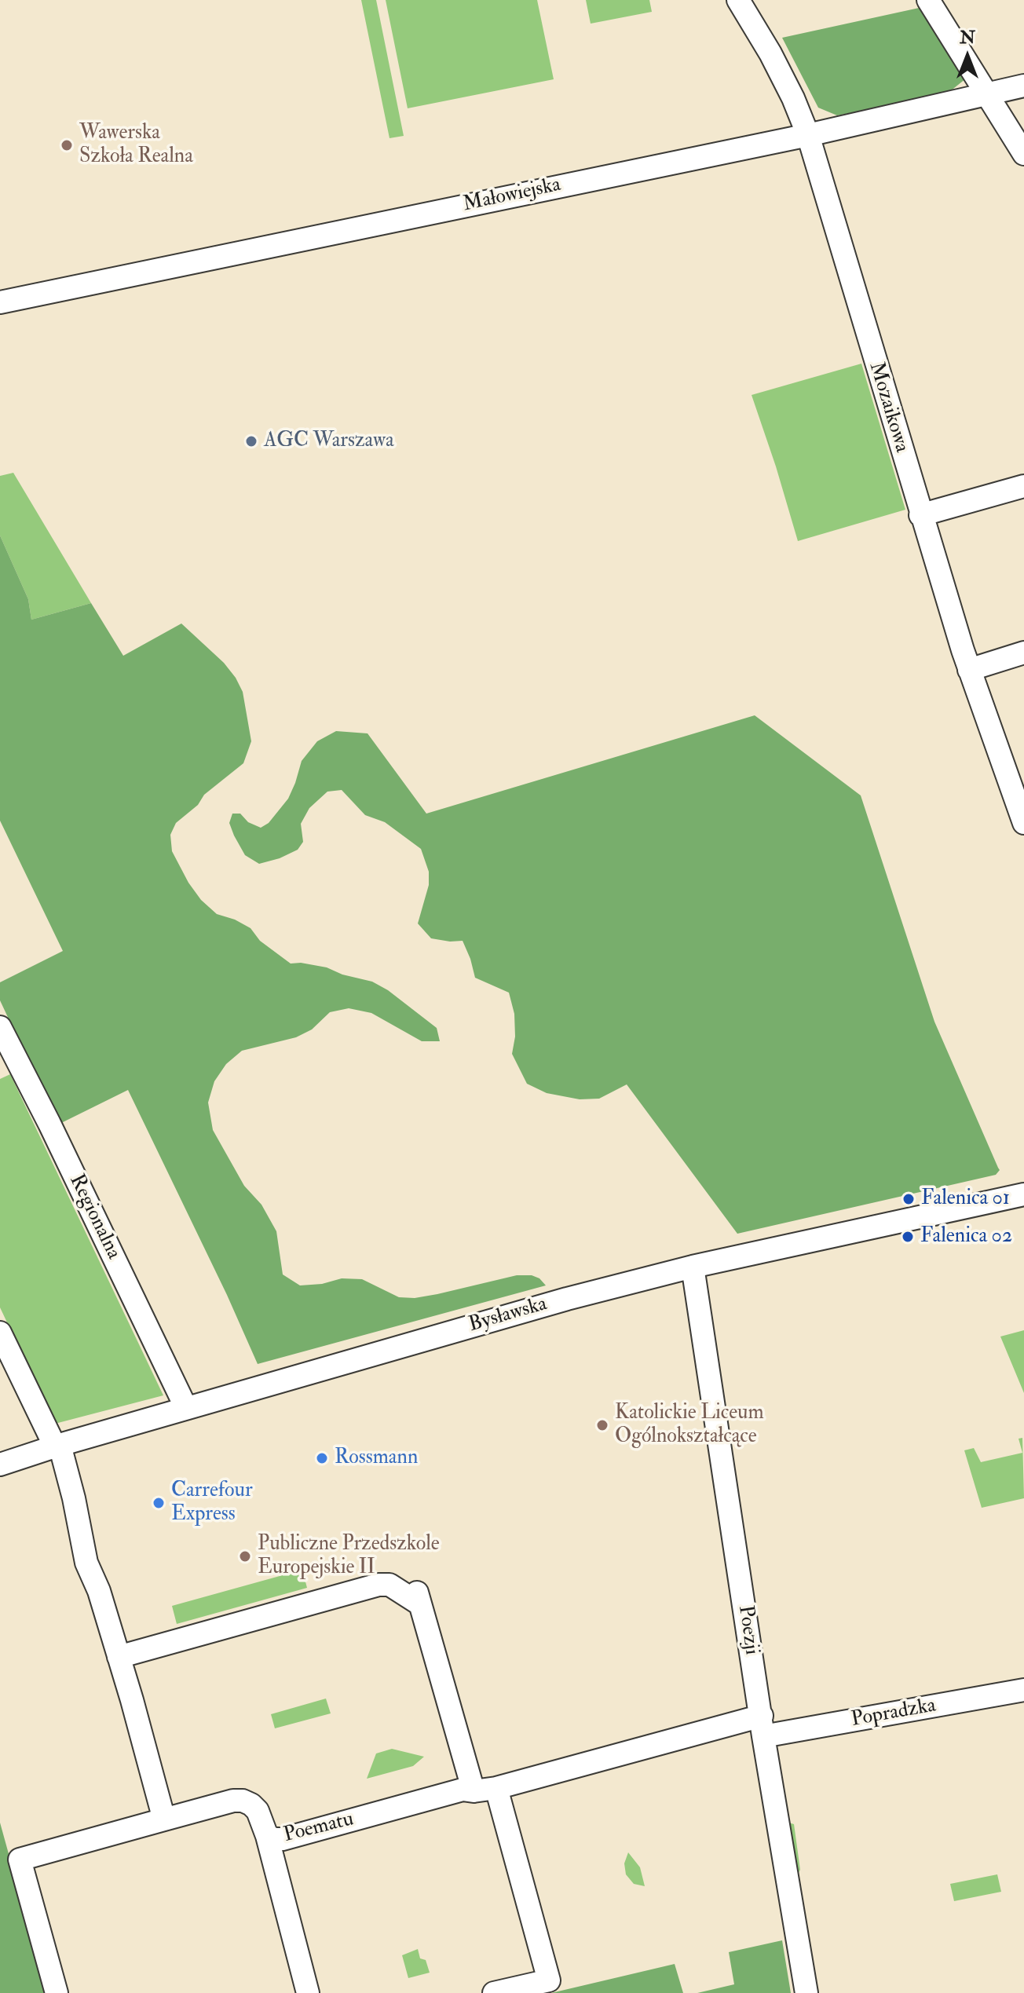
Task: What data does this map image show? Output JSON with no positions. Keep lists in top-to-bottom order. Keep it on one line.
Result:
{"streets":{"street":["Małowiejska","Mozaikowa","Regionalna","Bysławska","Poezji","Popradzka","Poematu"]},"crossings":[["Małowiejska","Mozaikowa"],["Regionalna","Bysławska"],["Bysławska","Poezji"],["Poezji","Popradzka"],["Poezji","Poematu"],["Popradzka","Poematu"]],"places":["Wawerska Szkoła Realna","AGC Warszawa","Falenica 01","Falenica 02","Katolickie Liceum Ogólnokształcące","Rossmann","Carrefour Express","Publiczne Przedszkole Europejskie II"],"north":"top"}
